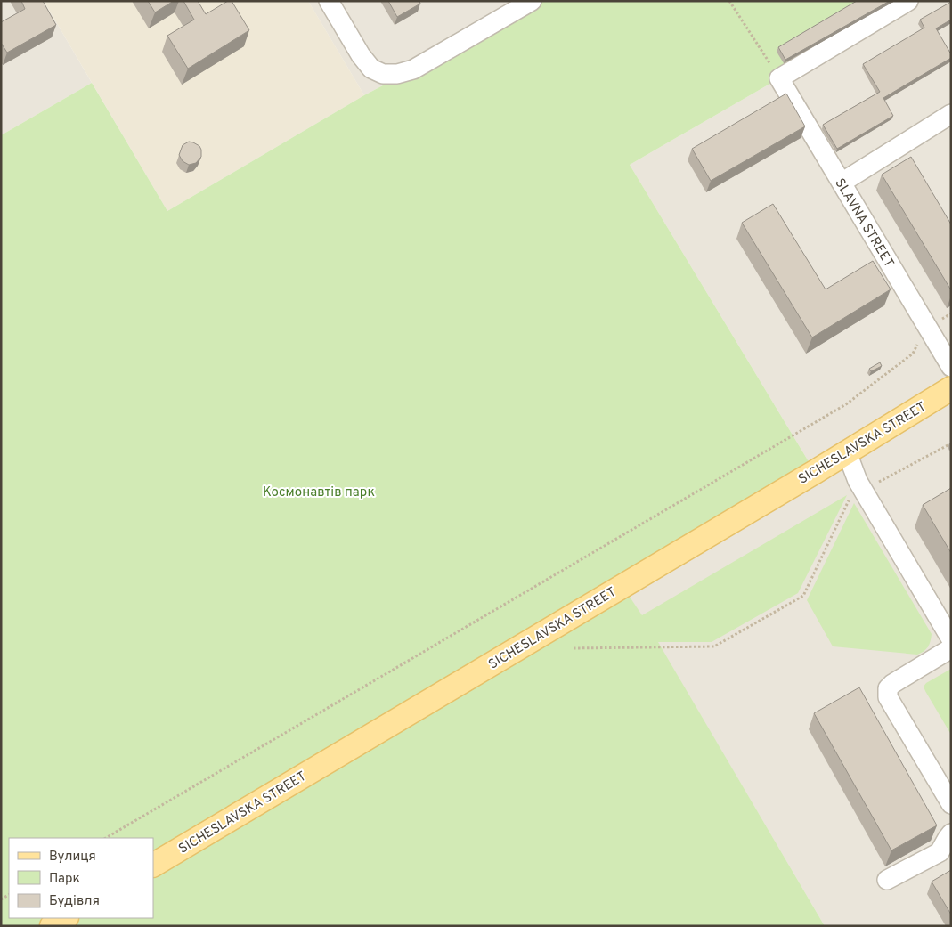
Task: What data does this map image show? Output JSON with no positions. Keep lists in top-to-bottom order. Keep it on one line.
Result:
{"streets":{"main road":["SICHESLAVSKA STREET"],"street":["SLAVNA STREET"]},"parks":["Космонавтів парк"],"legend":["Вулиця","Парк","Будівля"]}
